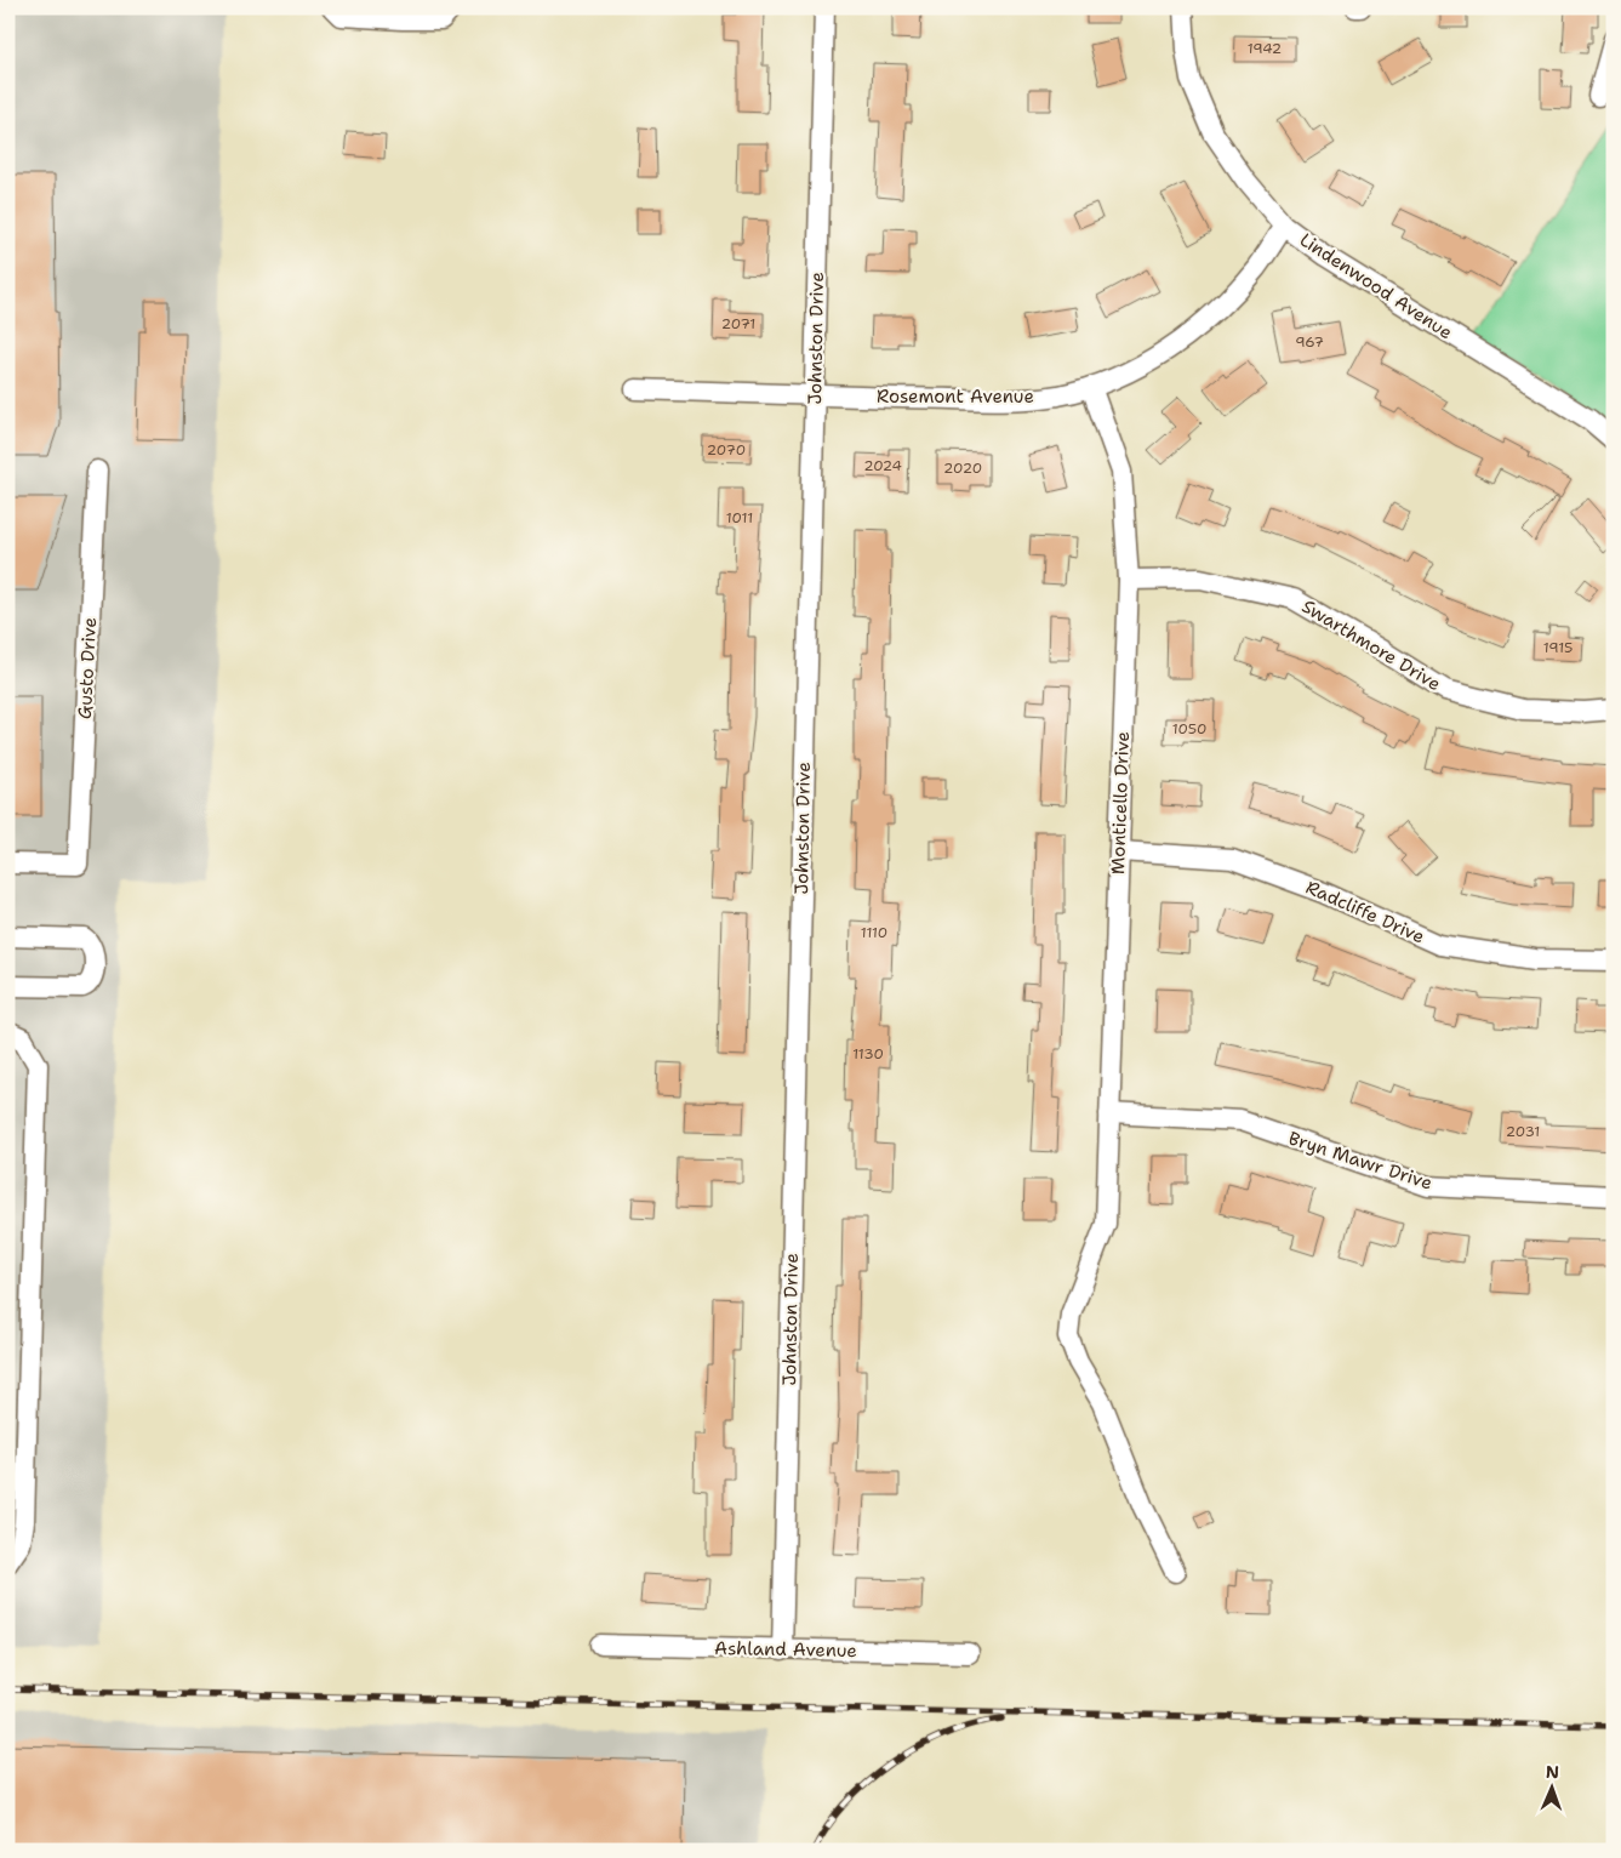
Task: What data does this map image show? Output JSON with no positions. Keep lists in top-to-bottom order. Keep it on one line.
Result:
{"streets":{"street":["Lindenwood Avenue","Johnston Drive","Rosemont Avenue","Swarthmore Drive","Gusto Drive","Monticello Drive","Radcliffe Drive","Bryn Mawr Drive","Ashland Avenue"]},"crossings":[["Lindenwood Avenue","Rosemont Avenue"],["Johnston Drive","Rosemont Avenue"],["Johnston Drive","Ashland Avenue"],["Rosemont Avenue","Monticello Drive"],["Swarthmore Drive","Monticello Drive"],["Monticello Drive","Radcliffe Drive"],["Monticello Drive","Bryn Mawr Drive"]],"house_numbers":["1942","2071","967","2070","2024","2020","1011","1915","1050","1110","1130","2031"],"north":"top"}
